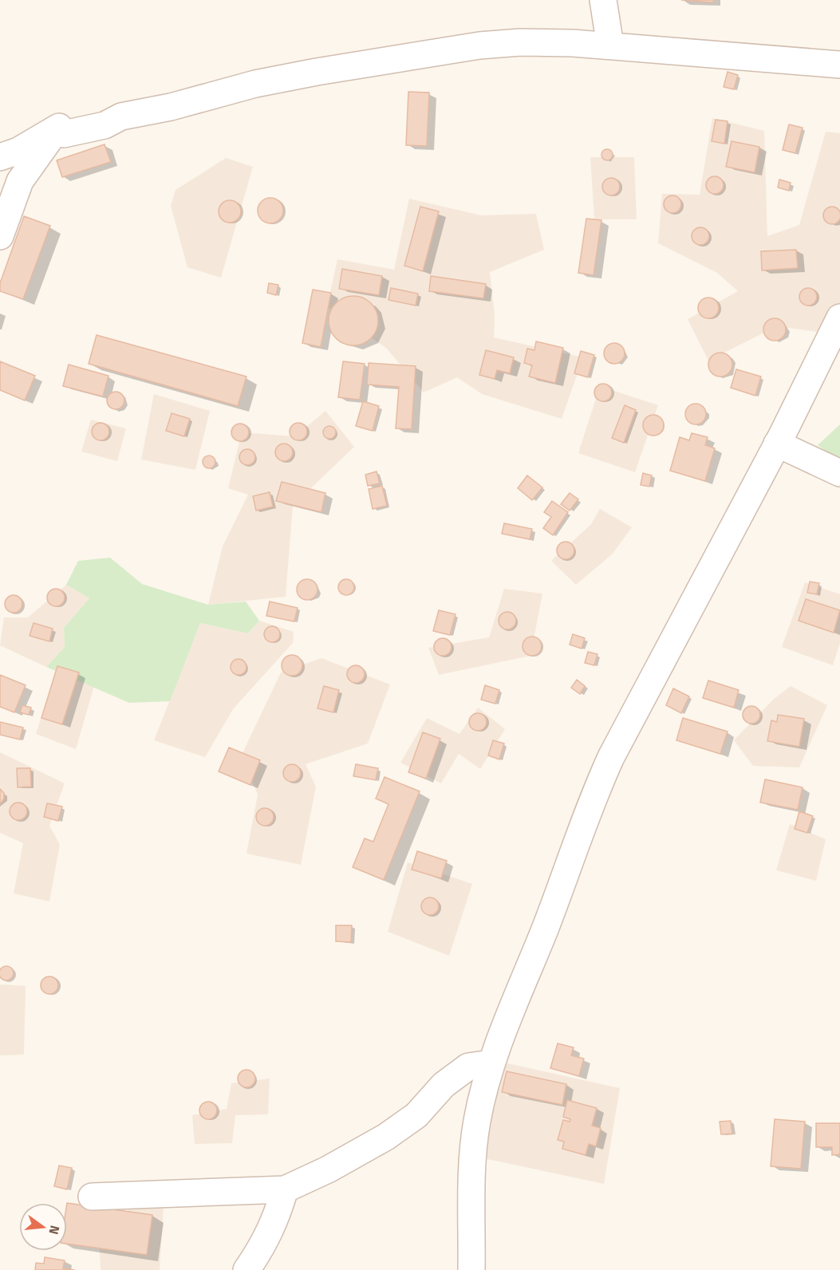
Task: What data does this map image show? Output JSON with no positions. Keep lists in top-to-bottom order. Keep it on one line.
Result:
{"north":"right"}
